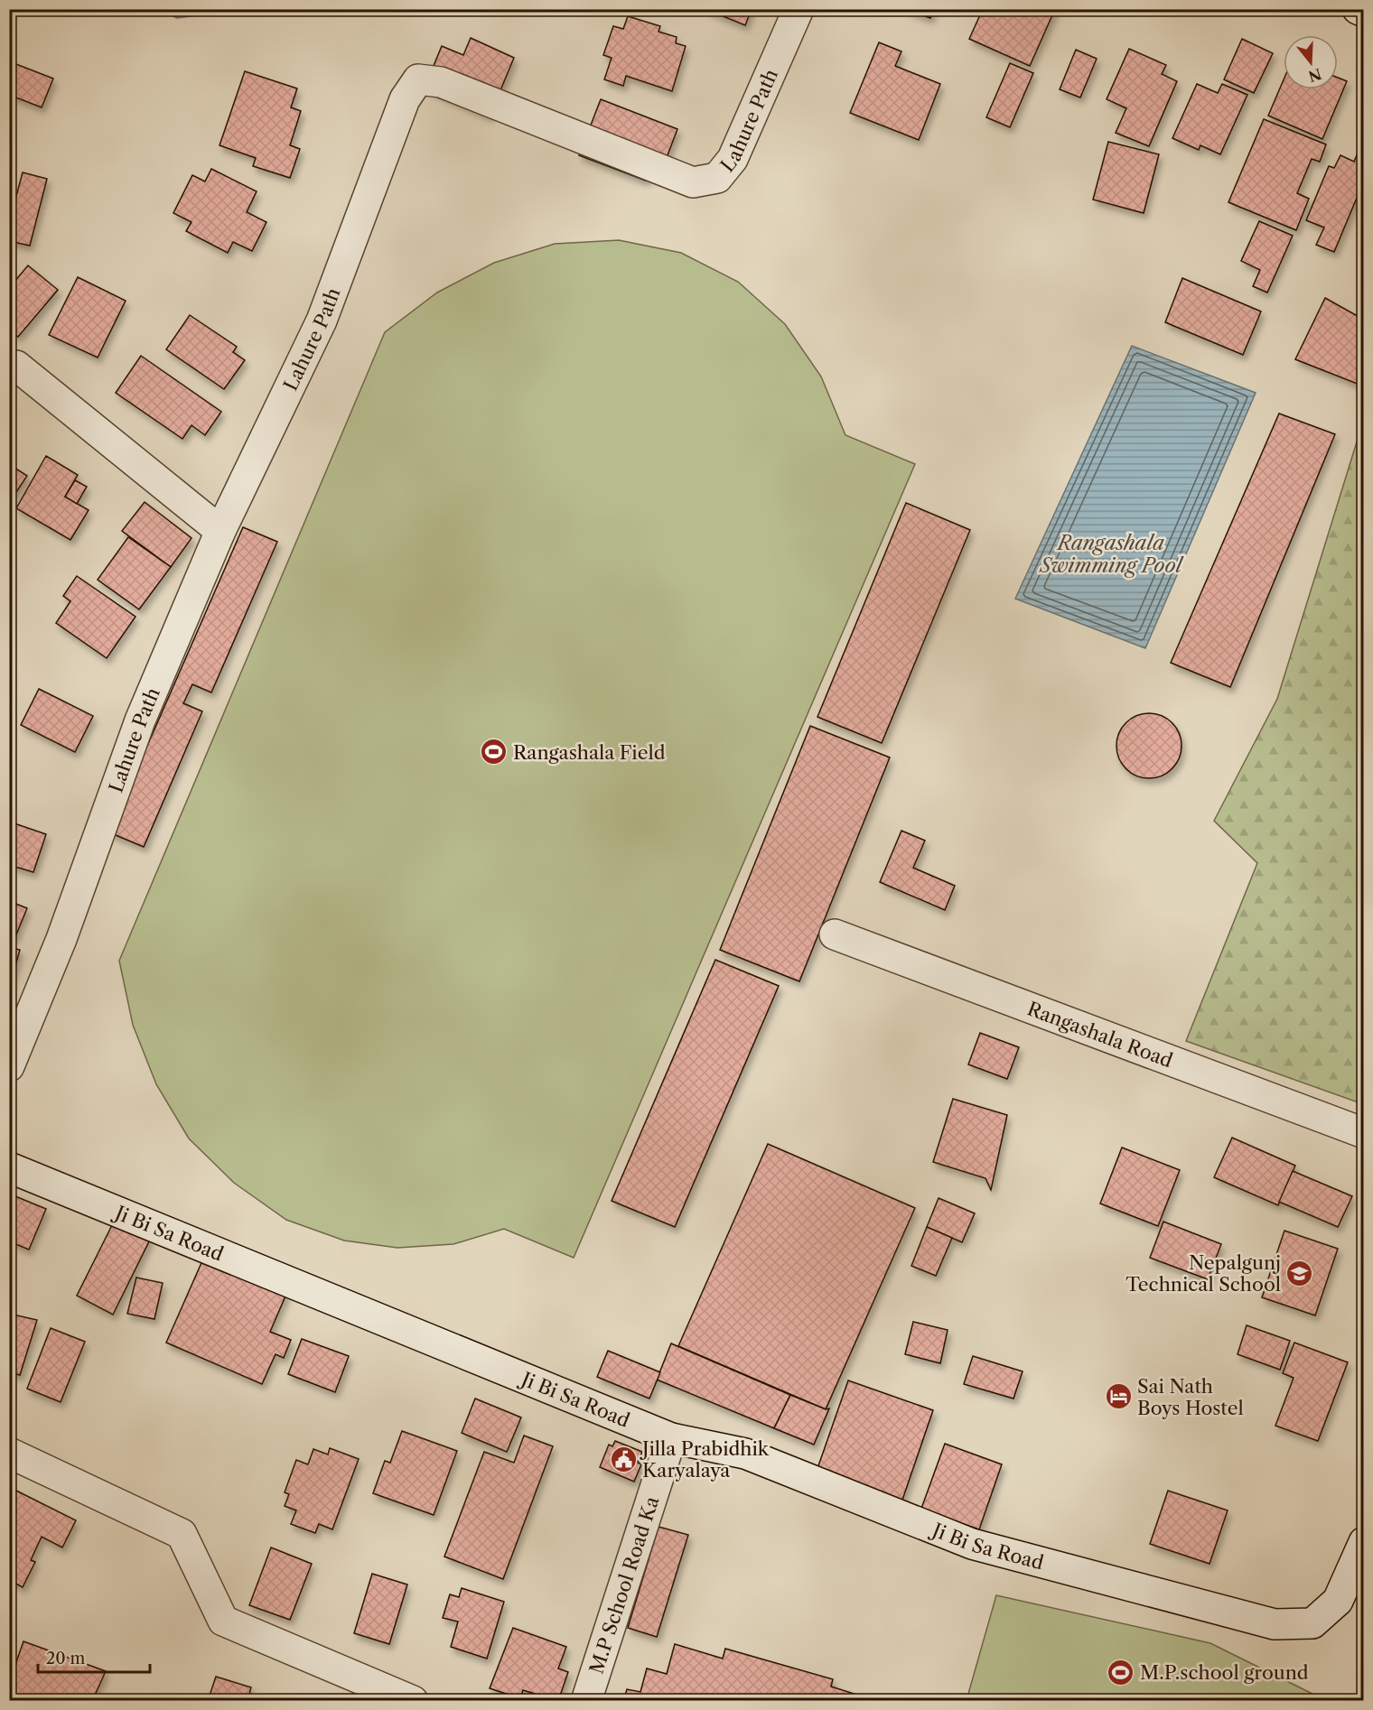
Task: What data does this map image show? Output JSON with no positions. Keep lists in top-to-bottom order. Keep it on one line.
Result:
{"streets":{"street":["Lahure Path","Rangashala Road","Ji Bi Sa Road","M.P School Road Ka"]},"crossings":[["Ji Bi Sa Road","M.P School Road Ka"]],"water":["Rangashala Swimming Pool"],"places":{"sports":["Rangashala Field","M.P.school ground"],"school or university":["Nepalgunj Technical School"],"hotel":["Sai Nath Boys Hostel"],"public building":["Jilla Prabidhik Karyalaya"]},"scale_bar":"20 m","north":"bottom"}
